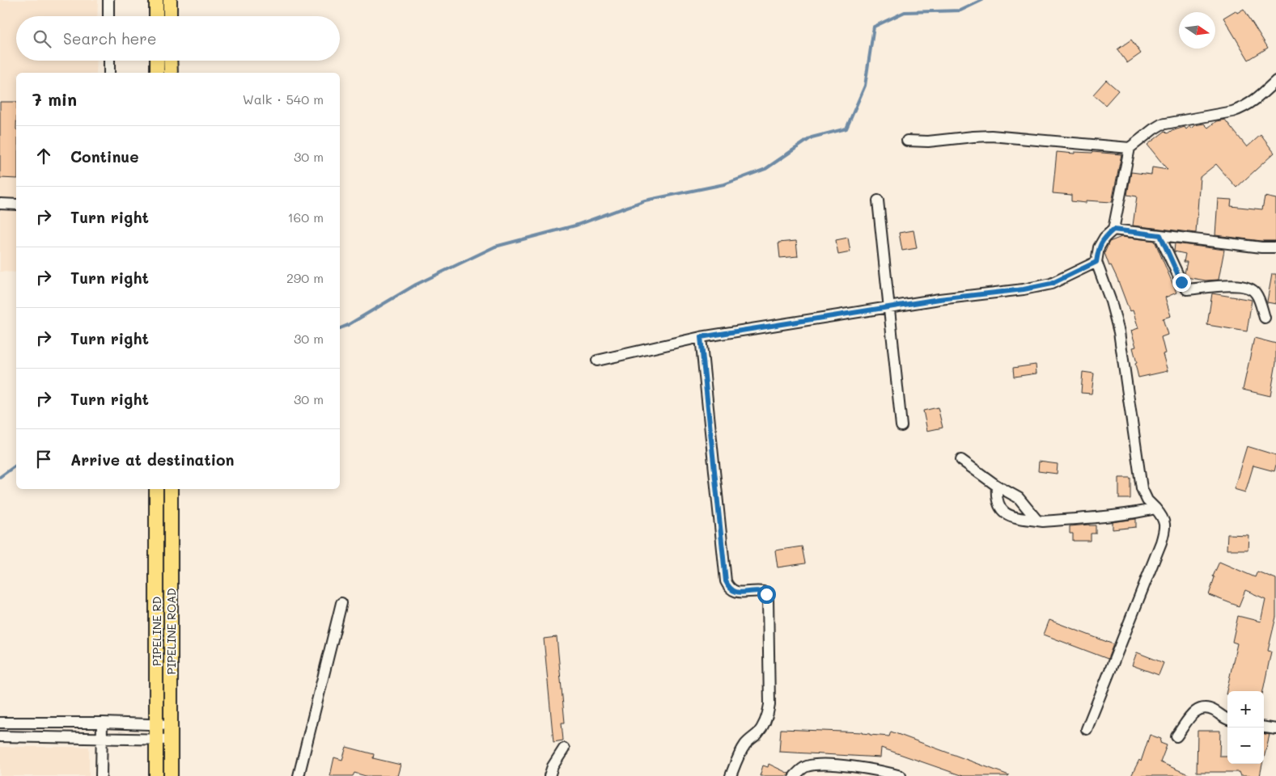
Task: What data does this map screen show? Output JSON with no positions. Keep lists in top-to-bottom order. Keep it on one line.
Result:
{"streets":{"main road":["PIPELINE RD","PIPELINE ROAD"]},"north":"right","page":{"search":"Search here","heading":["7 min","Walk · 540 m"],"list":[["Continue","30 m"],["Turn right","160 m"],["Turn right","290 m"],["Turn right","30 m"],["Turn right","30 m"],"Arrive at destination"],"map_buttons":["+","−"]}}
